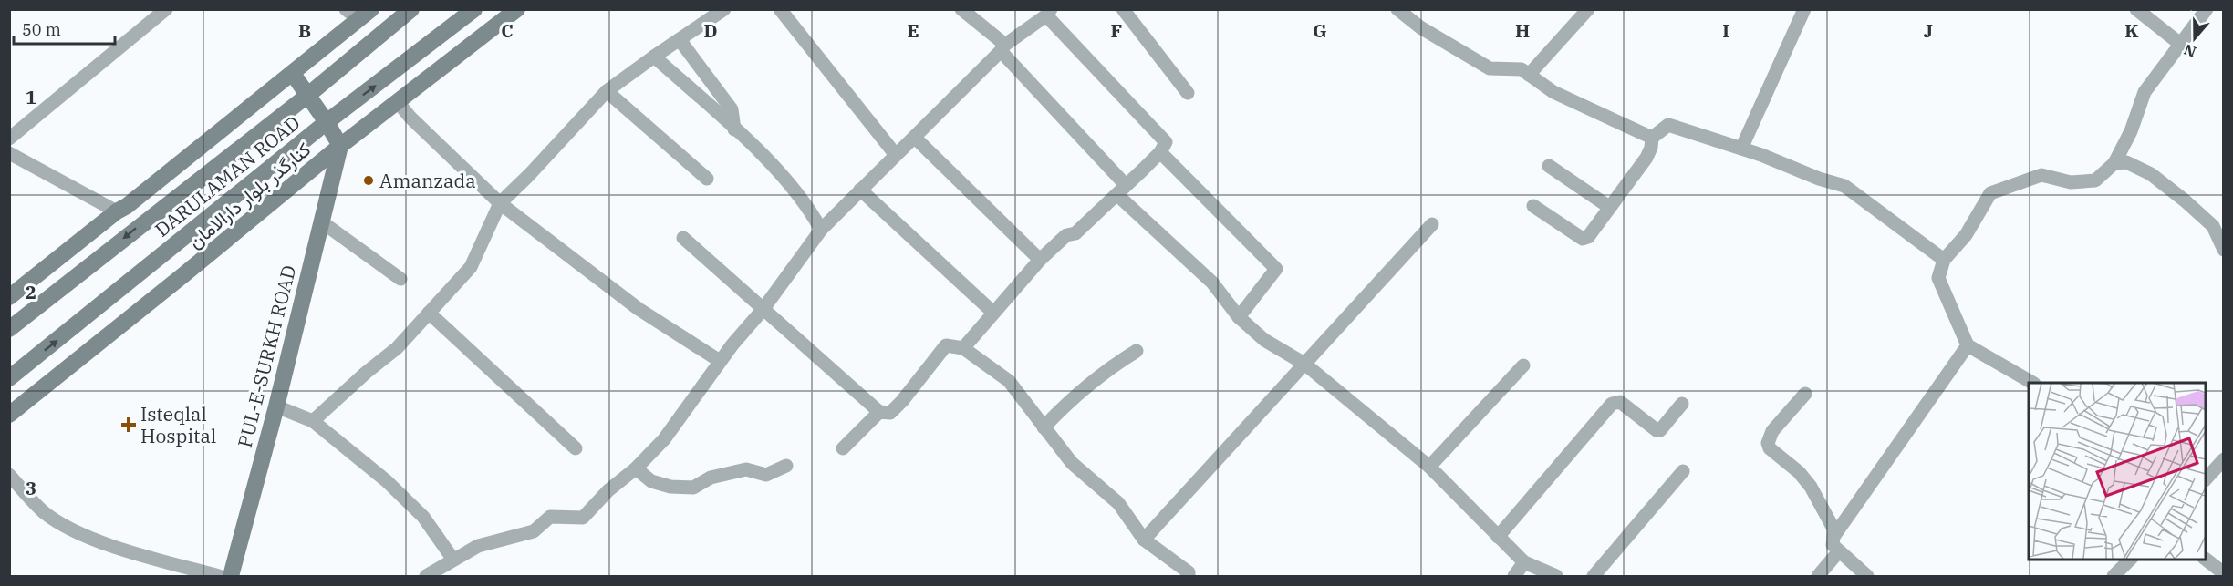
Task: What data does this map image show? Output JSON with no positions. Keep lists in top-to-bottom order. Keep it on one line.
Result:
{"streets":{"street":["DARULAMAN ROAD","کنارگذر بلوار دارالامان","PUL-E-SURKH ROAD"]},"crossings":[["کنارگذر بلوار دارالامان","PUL-E-SURKH ROAD"]],"places":{"other":["Amanzada"],"health":["Isteqlal Hospital"]},"scale_bar":"50 m","north":"bottom","grid":{"columns":["B","C","D","E","F","G","H","I","J","K"],"rows":["1","2","3"]}}
